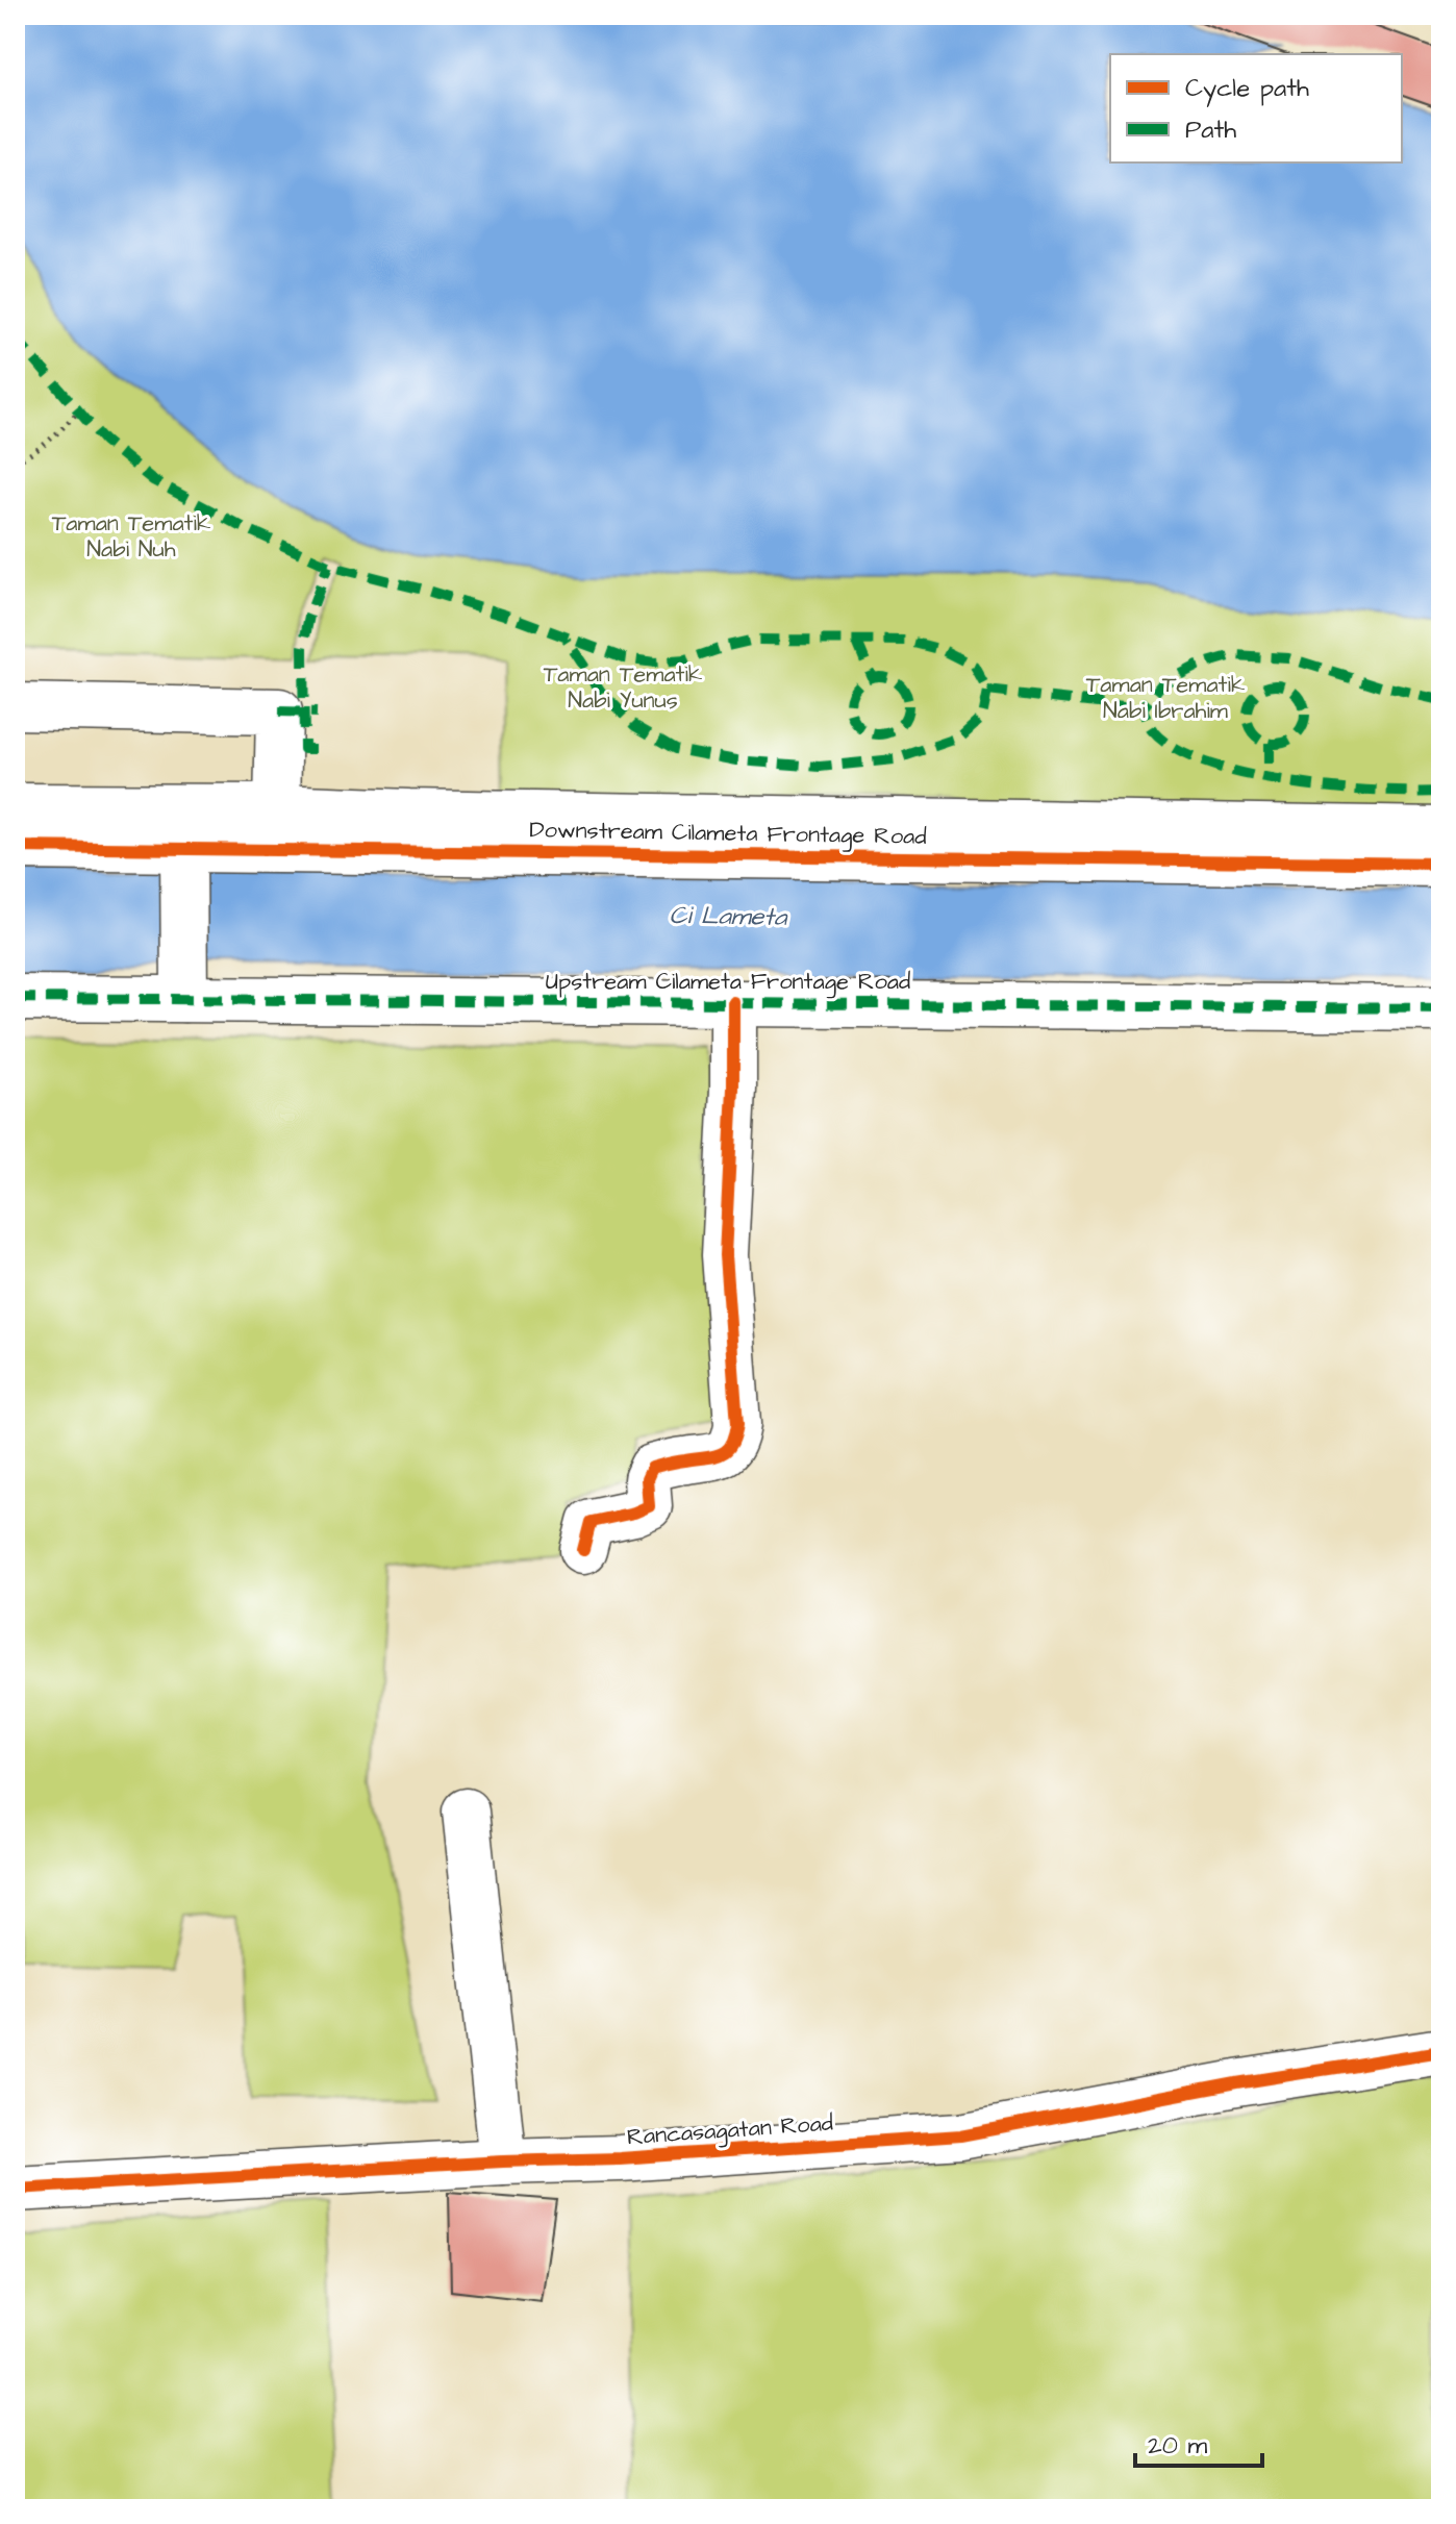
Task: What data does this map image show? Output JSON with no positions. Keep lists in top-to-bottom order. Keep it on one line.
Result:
{"streets":{"street":["Downstream Cilameta Frontage Road","Upstream Cilameta Frontage Road","Rancasagatan Road"]},"water":["Ci Lameta"],"parks":["Taman Tematik Nabi Nuh","Taman Tematik Nabi Yunus","Taman Tematik Nabi Ibrahim"],"legend":["Cycle path","Path"],"scale_bar":"20 m"}
